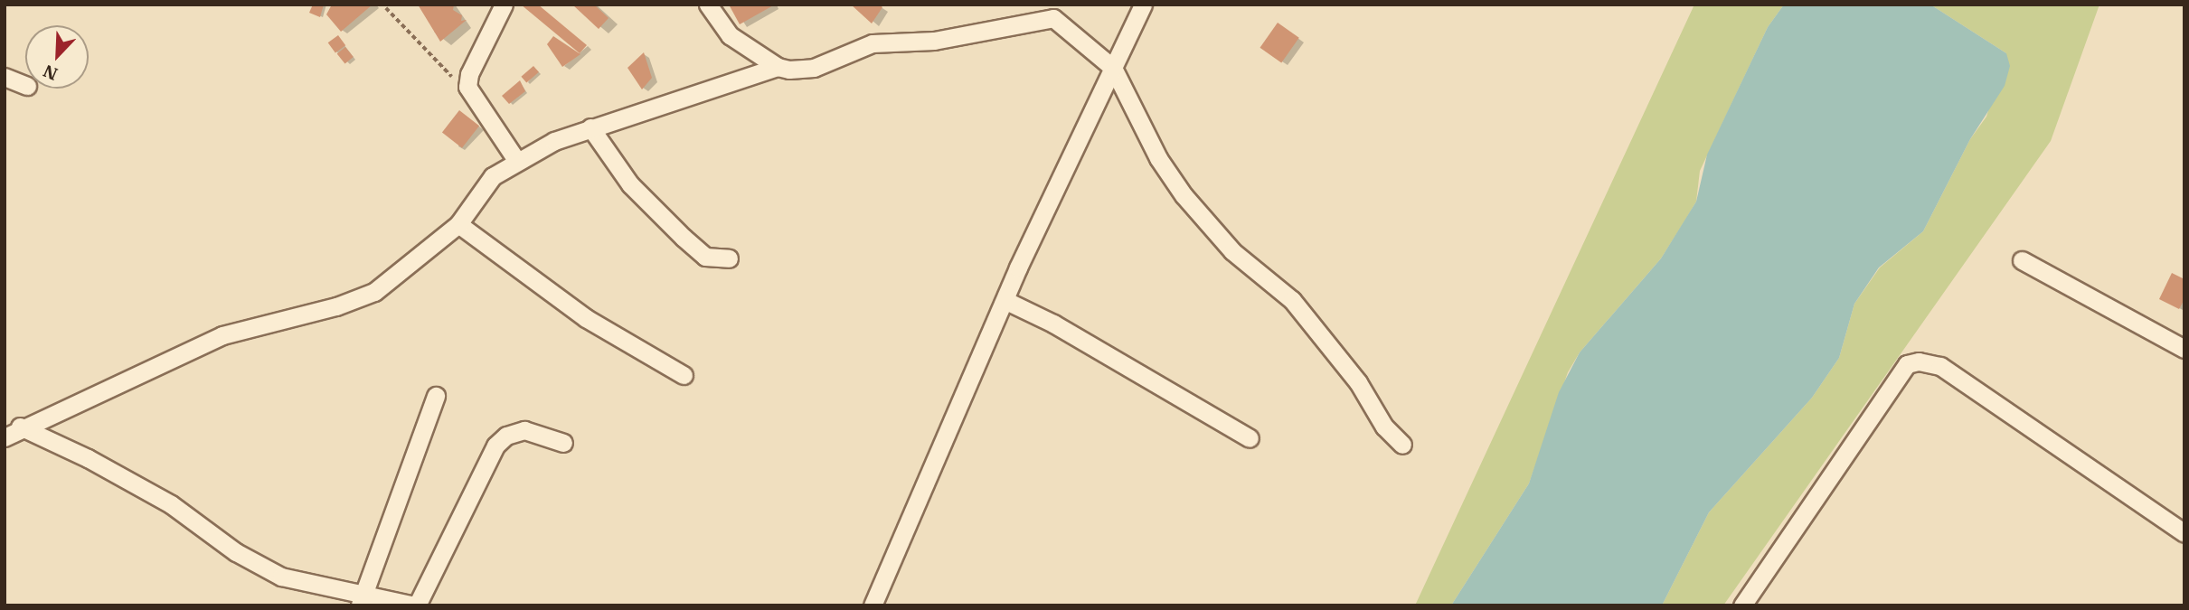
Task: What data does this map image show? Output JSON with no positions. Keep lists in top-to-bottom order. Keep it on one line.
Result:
{"north":"bottom left"}
